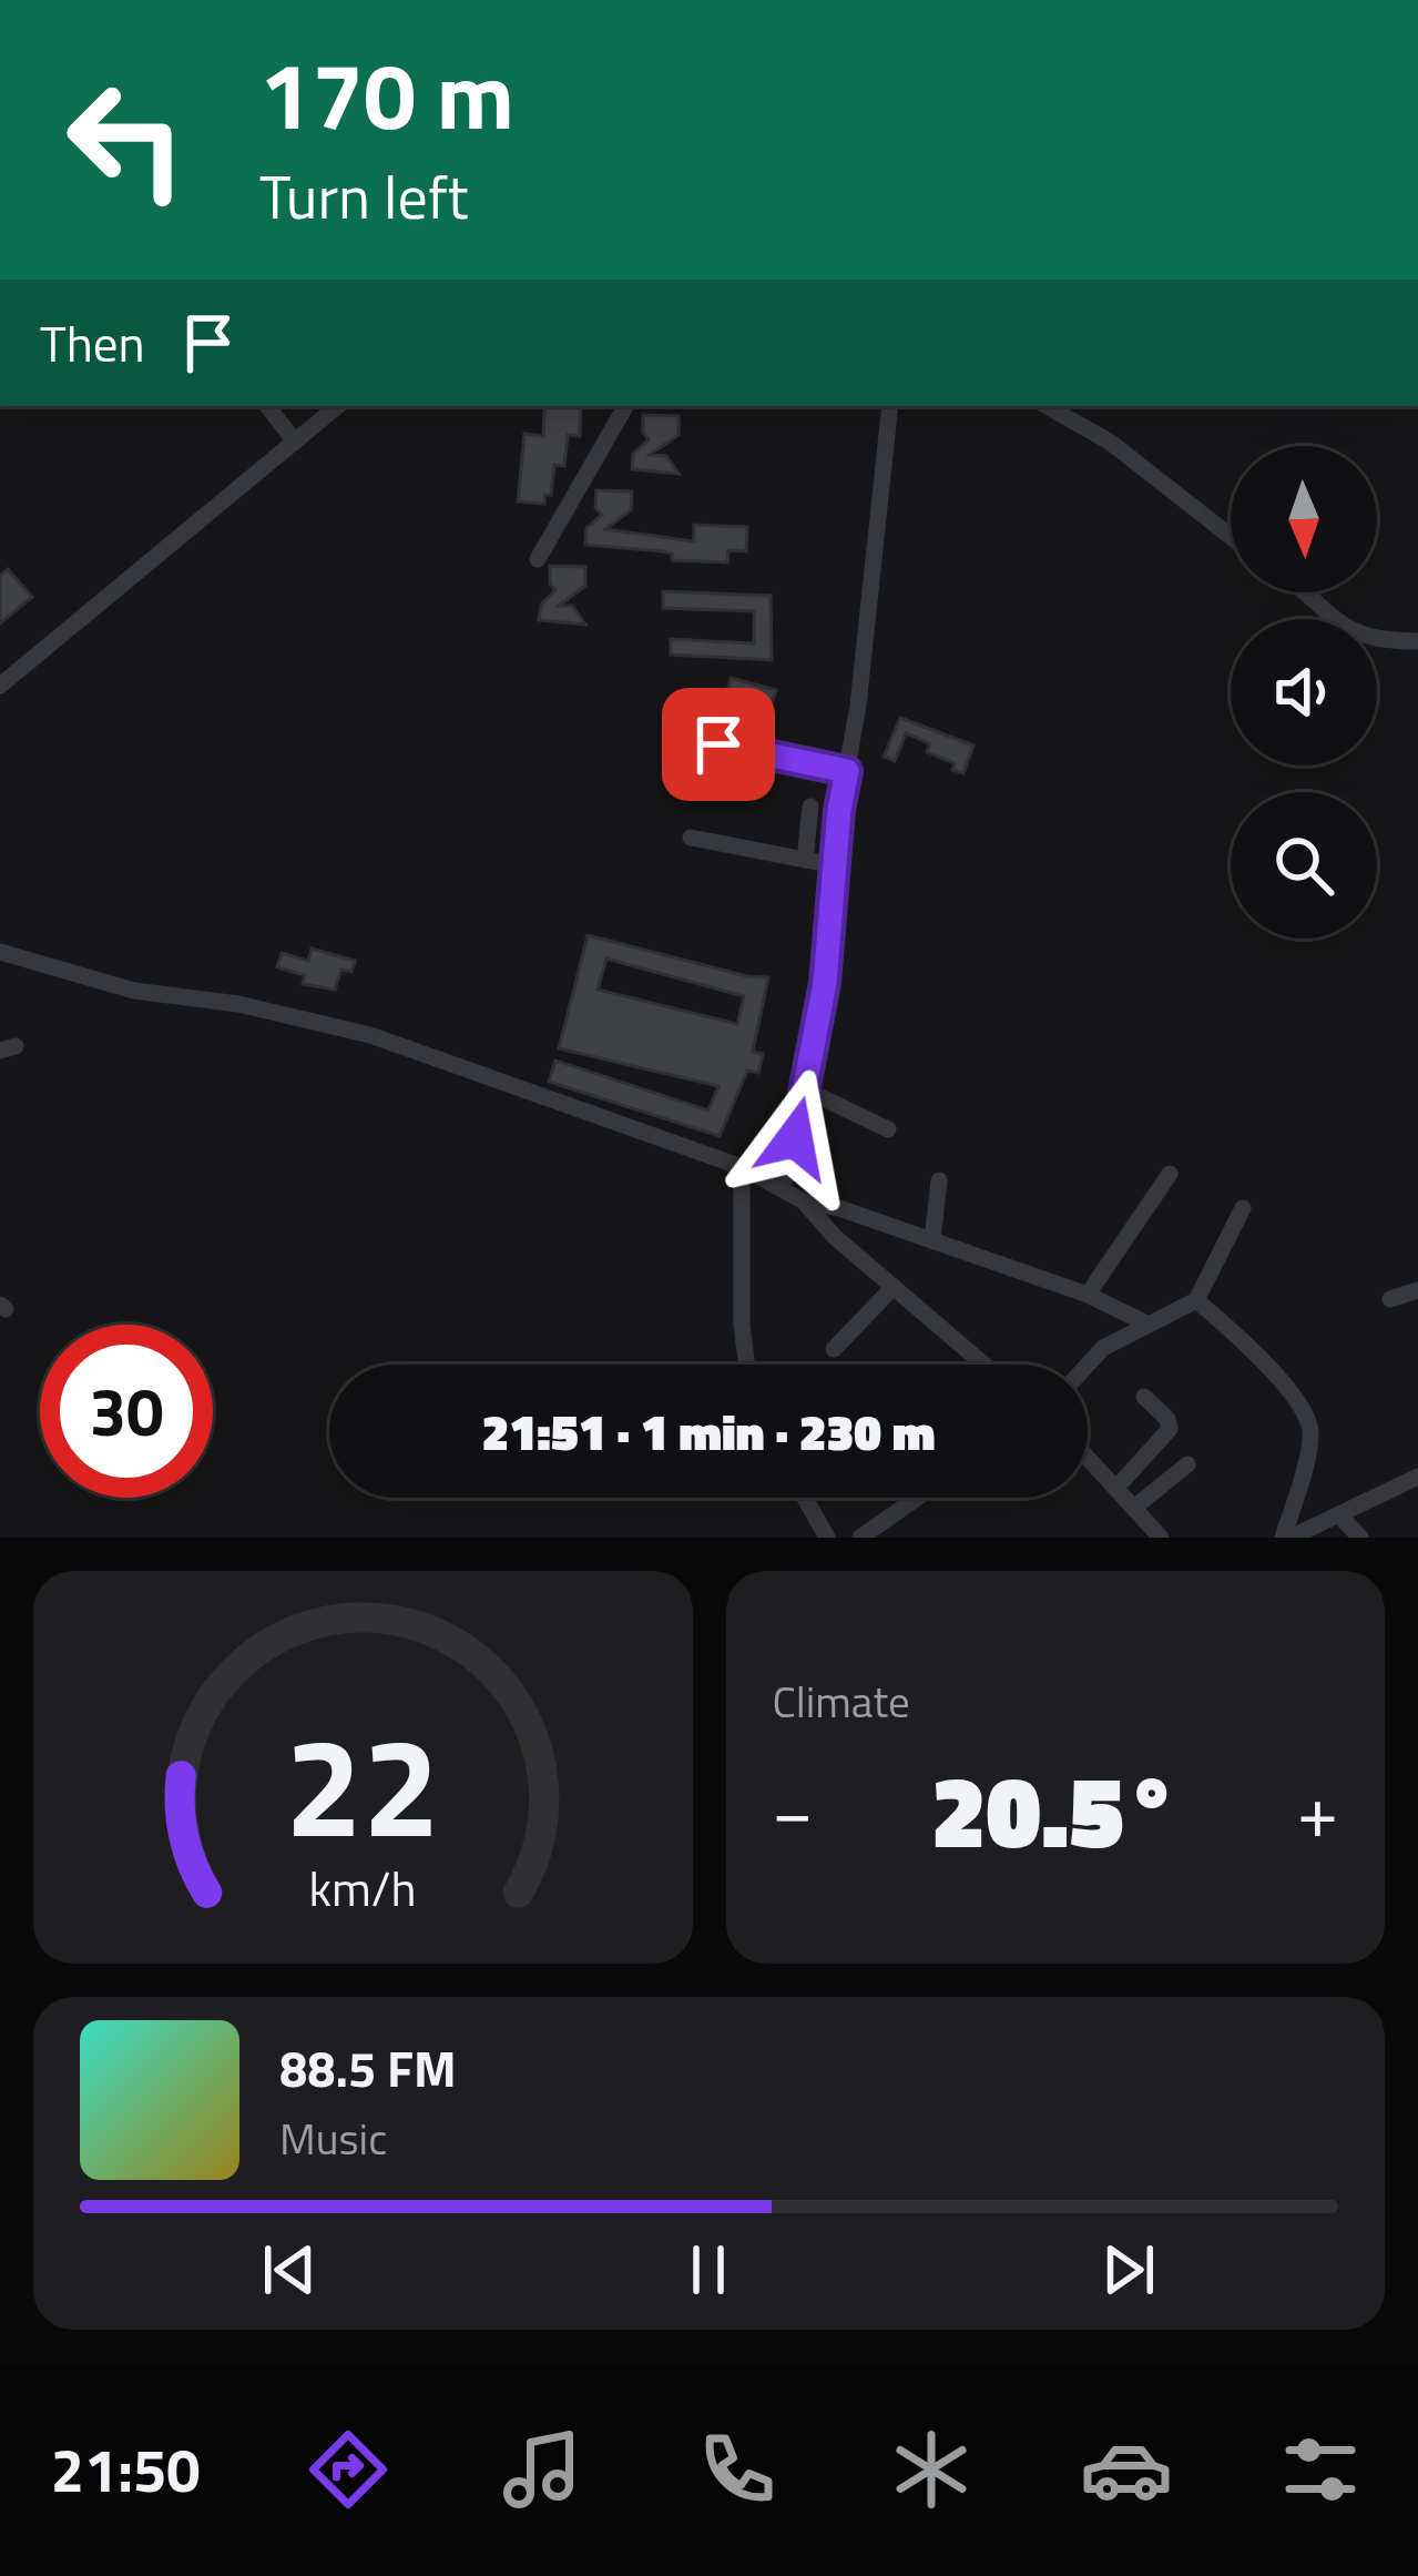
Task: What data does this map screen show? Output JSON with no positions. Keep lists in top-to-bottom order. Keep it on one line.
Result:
{"north":"bottom","page":{"turn":["170 m","Turn left"],"then":"Then","limit":"30","trip":"21:51 · 1 min · 230 m","tile":"Climate","heat":["−","20.5°","+"],"song":["88.5 FM","Music"],"tabs":"21:50","gauge":["22","km/h"]}}
